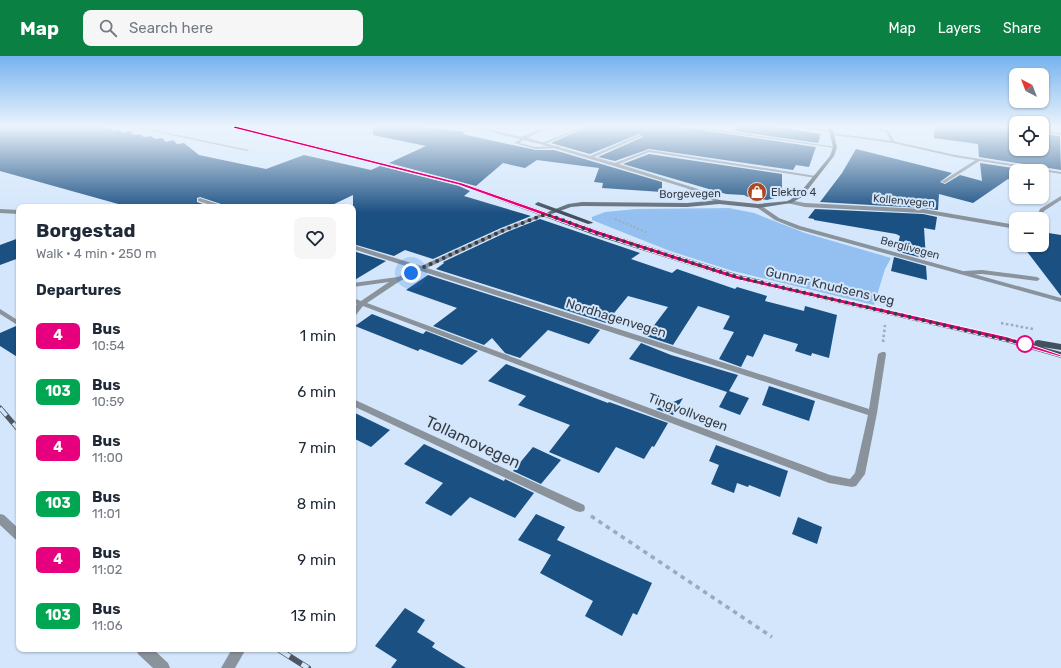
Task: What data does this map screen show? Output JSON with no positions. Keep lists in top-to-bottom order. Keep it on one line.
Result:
{"streets":{"main road":["Gunnar Knudsens veg"],"street":["Borgevegen","Kollenvegen","Berglivegen","Nordhagenvegen","Tingvollvegen","Tollamovegen"]},"crossings":[["Borgevegen","Kollenvegen"],["Borgevegen","Berglivegen"],["Borgevegen","Gunnar Knudsens veg"],["Nordhagenvegen","Tingvollvegen"]],"places":{"shop":["Elektro 4"]},"lines":["bus line 4"],"north":"top left","page":{"header":"Map","search":"Search here","nav":["Map","Layers","Share"],"map_buttons":["+","−"],"heading":[["Borgestad","Walk · 4 min · 250 m"],"Departures"],"list":[{"mark":"4","name":"Bus","note":"10:54","value":"1 min"},{"mark":"103","name":"Bus","note":"10:59","value":"6 min"},{"mark":"4","name":"Bus","note":"11:00","value":"7 min"},{"mark":"103","name":"Bus","note":"11:01","value":"8 min"},{"mark":"4","name":"Bus","note":"11:02","value":"9 min"},{"mark":"103","name":"Bus","note":"11:06","value":"13 min"}]}}
